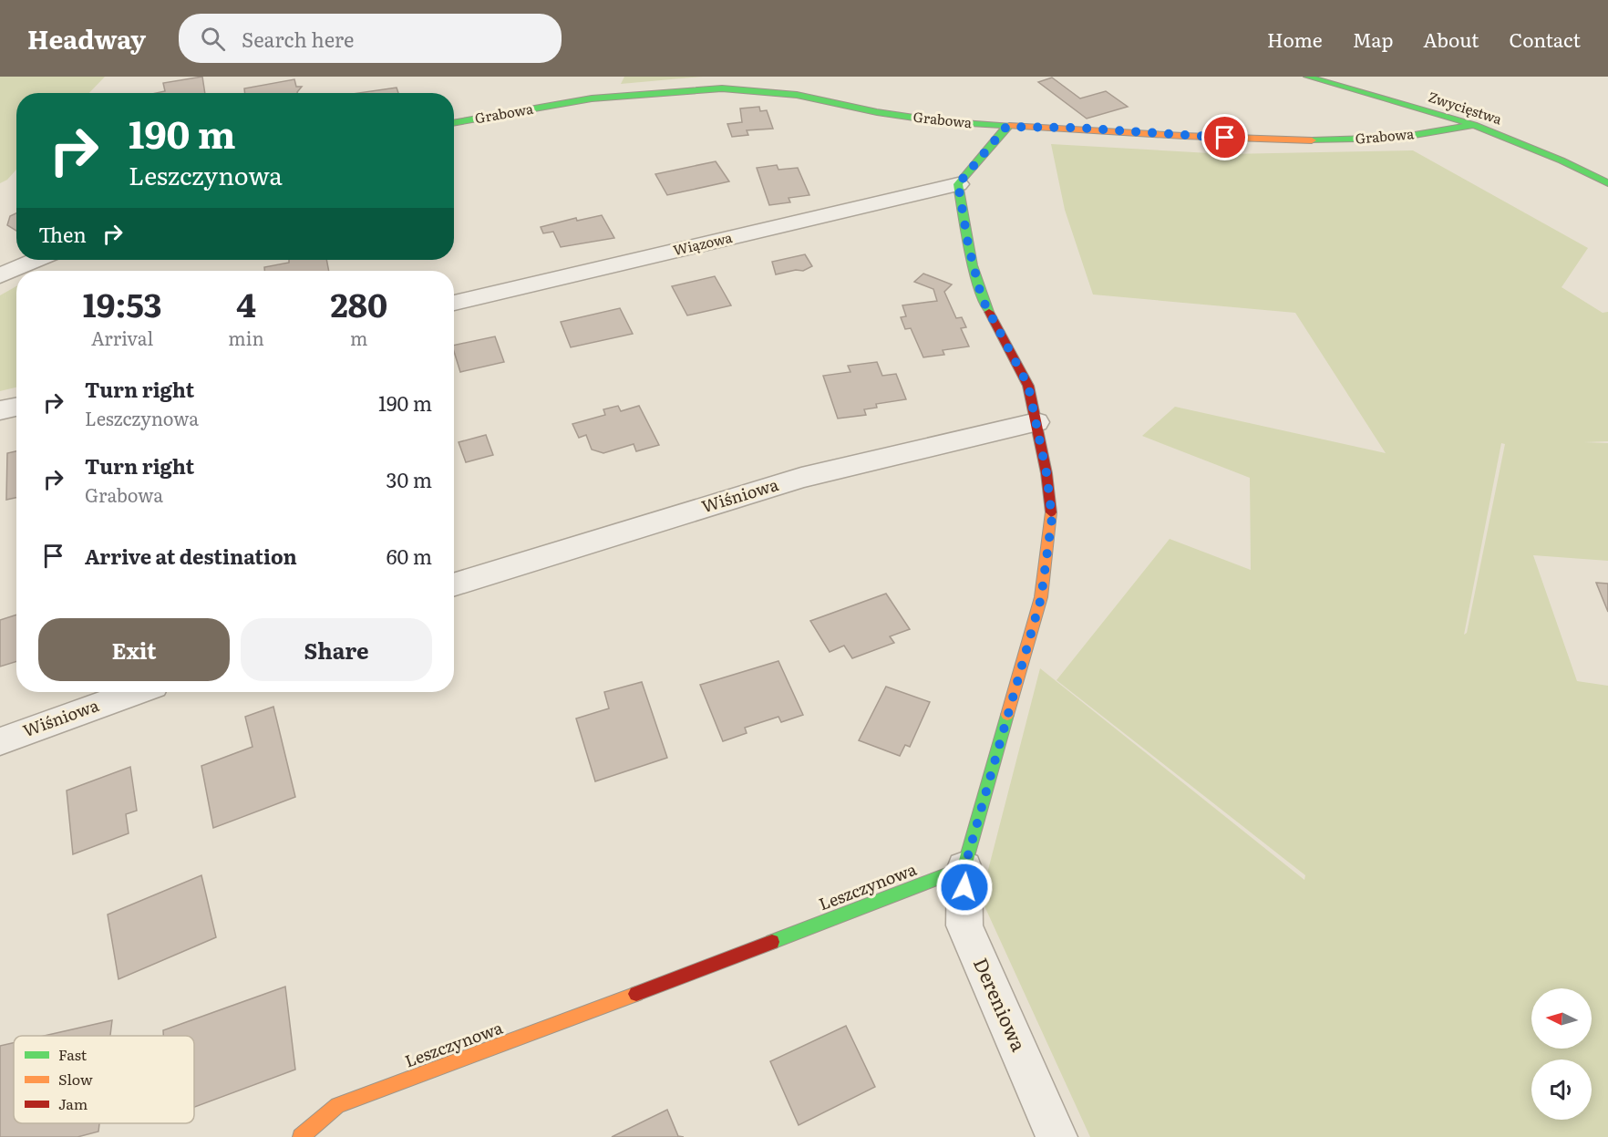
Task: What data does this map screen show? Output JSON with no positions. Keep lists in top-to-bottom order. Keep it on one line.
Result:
{"streets":{"street":["Zwycięstwa","Grabowa","Wiązowa","Wiśniowa","Leszczynowa","Dereniowa"]},"crossings":[["Zwycięstwa","Grabowa"],["Leszczynowa","Dereniowa"]],"legend":["Fast","Slow","Jam"],"north":"left","page":{"header":"Headway","search":"Search here","nav":["Home","Map","About","Contact"],"turn":["190 m","Leszczynowa"],"then":"Then","eta":["19:53","Arrival","4","min","280","m"],"list":[{"name":"Turn right","note":"Leszczynowa","value":"190 m"},{"name":"Turn right","note":"Grabowa","value":"30 m"},{"name":"Arrive at destination","value":"60 m"}],"buttons":["Exit","Share"]}}
